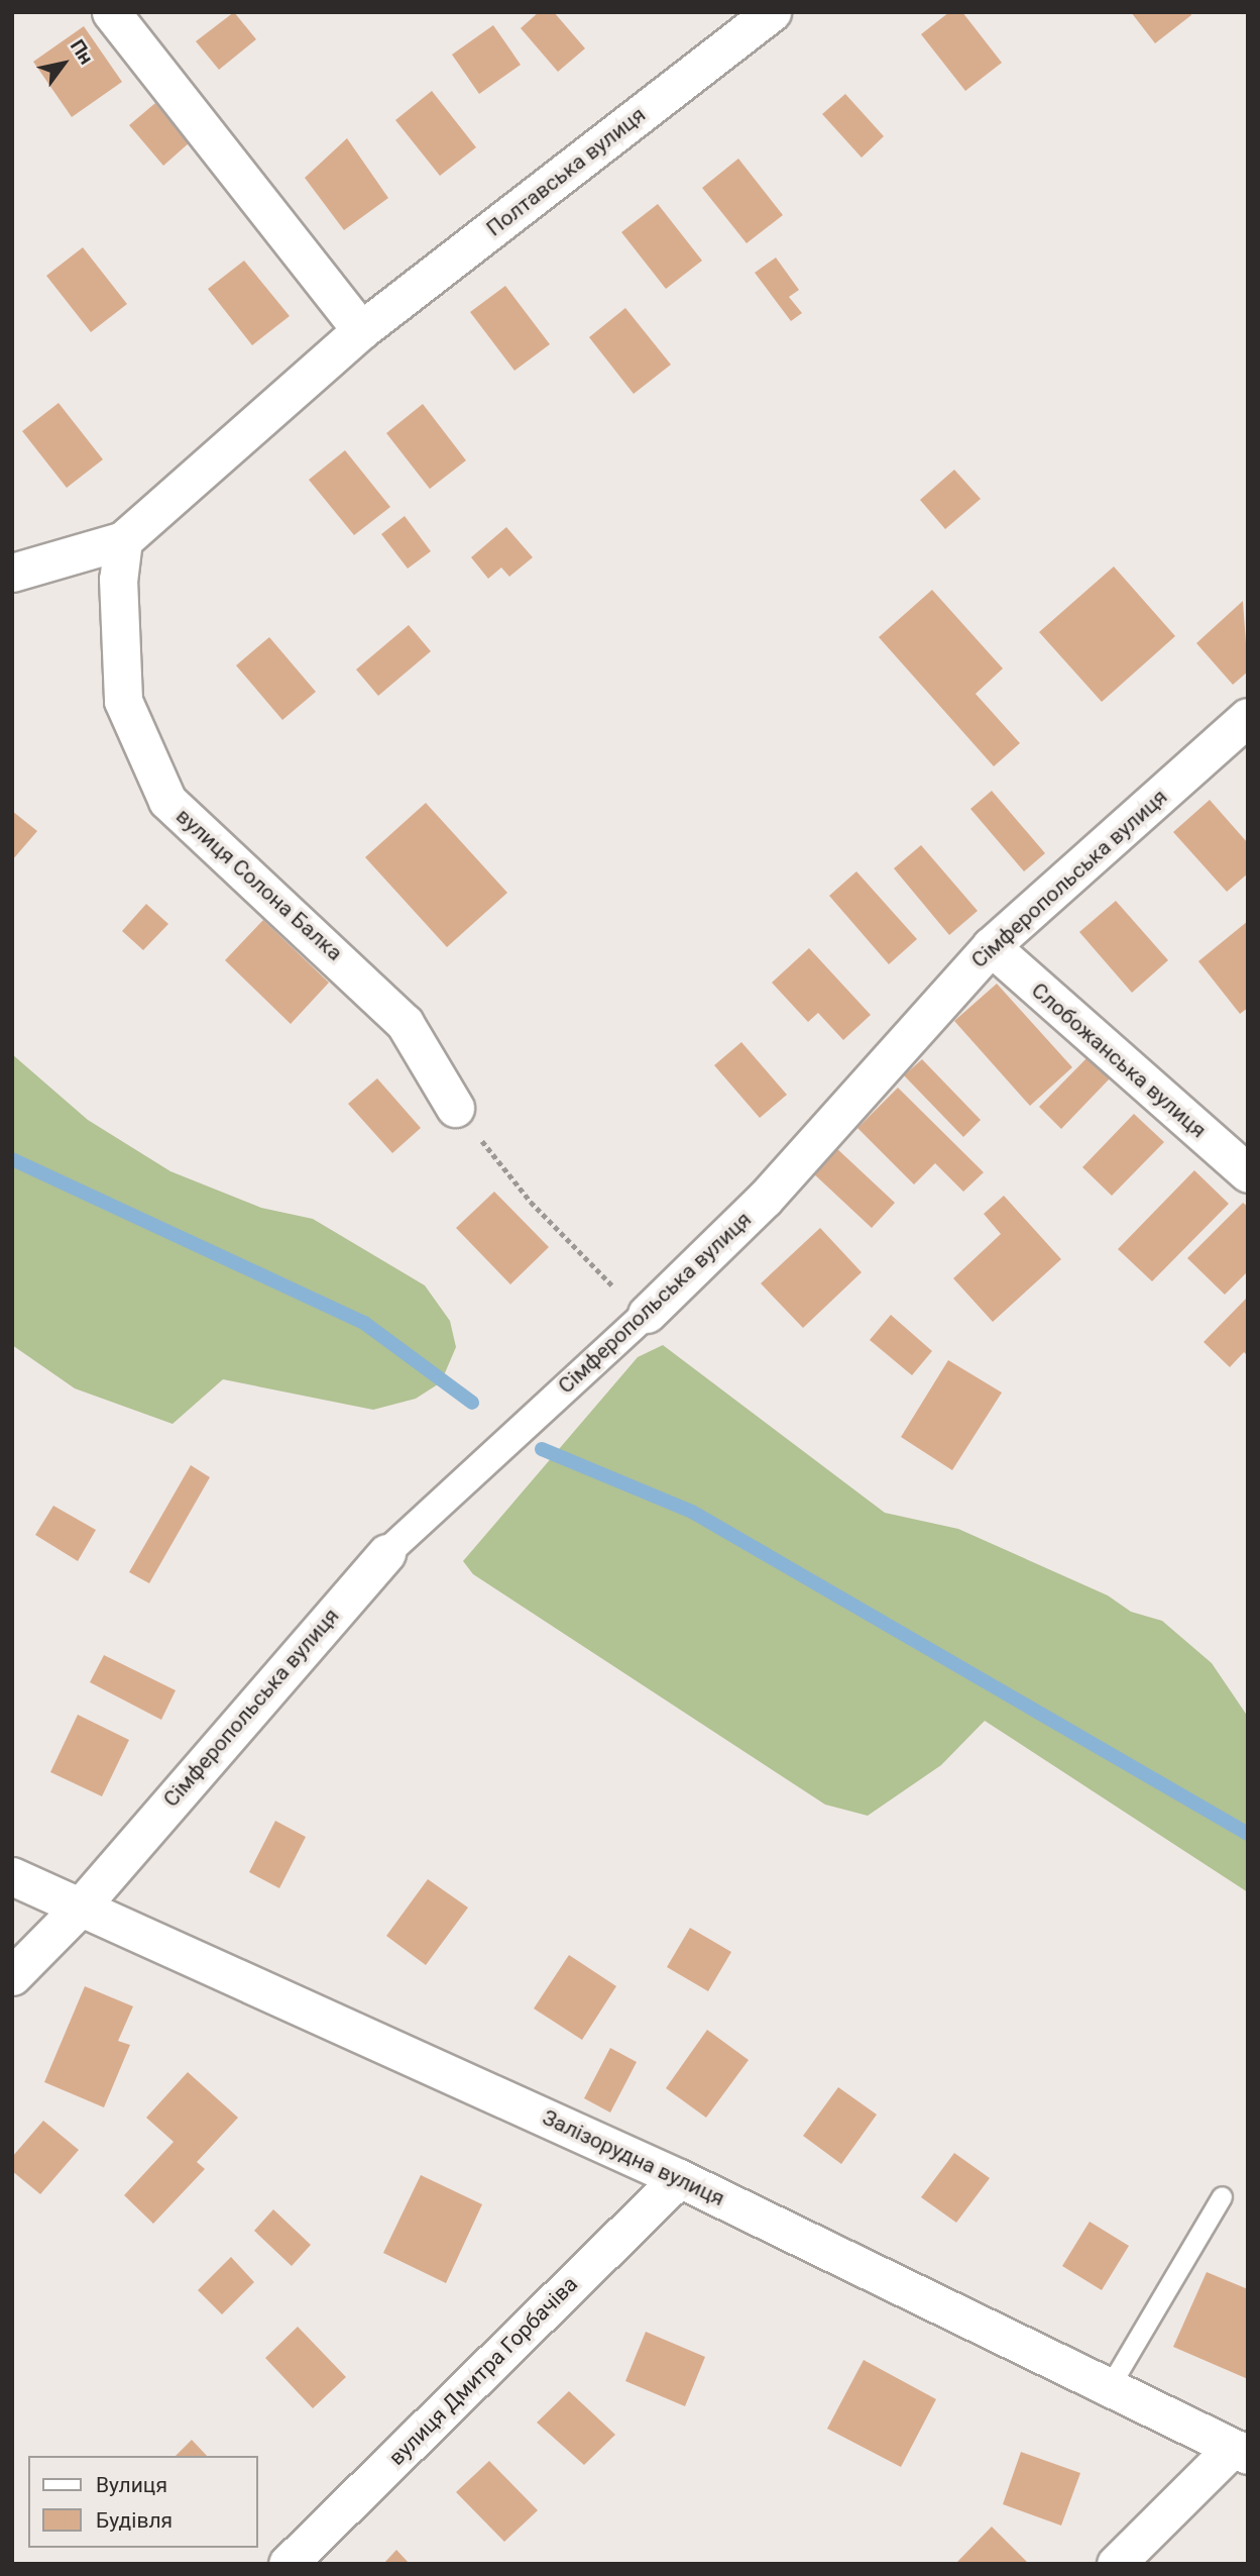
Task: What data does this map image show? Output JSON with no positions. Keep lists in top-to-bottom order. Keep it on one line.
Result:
{"streets":{"street":["Полтавська вулиця","Сімферопольська вулиця","вулиця Солона Балка","Слобожанська вулиця","Залізорудна вулиця","вулиця Дмитра Горбачіва"]},"crossings":[["Полтавська вулиця","вулиця Солона Балка"],["Сімферопольська вулиця","Слобожанська вулиця"],["Сімферопольська вулиця","Залізорудна вулиця"],["Залізорудна вулиця","вулиця Дмитра Горбачіва"]],"legend":["Вулиця","Будівля"],"north":"top right"}
